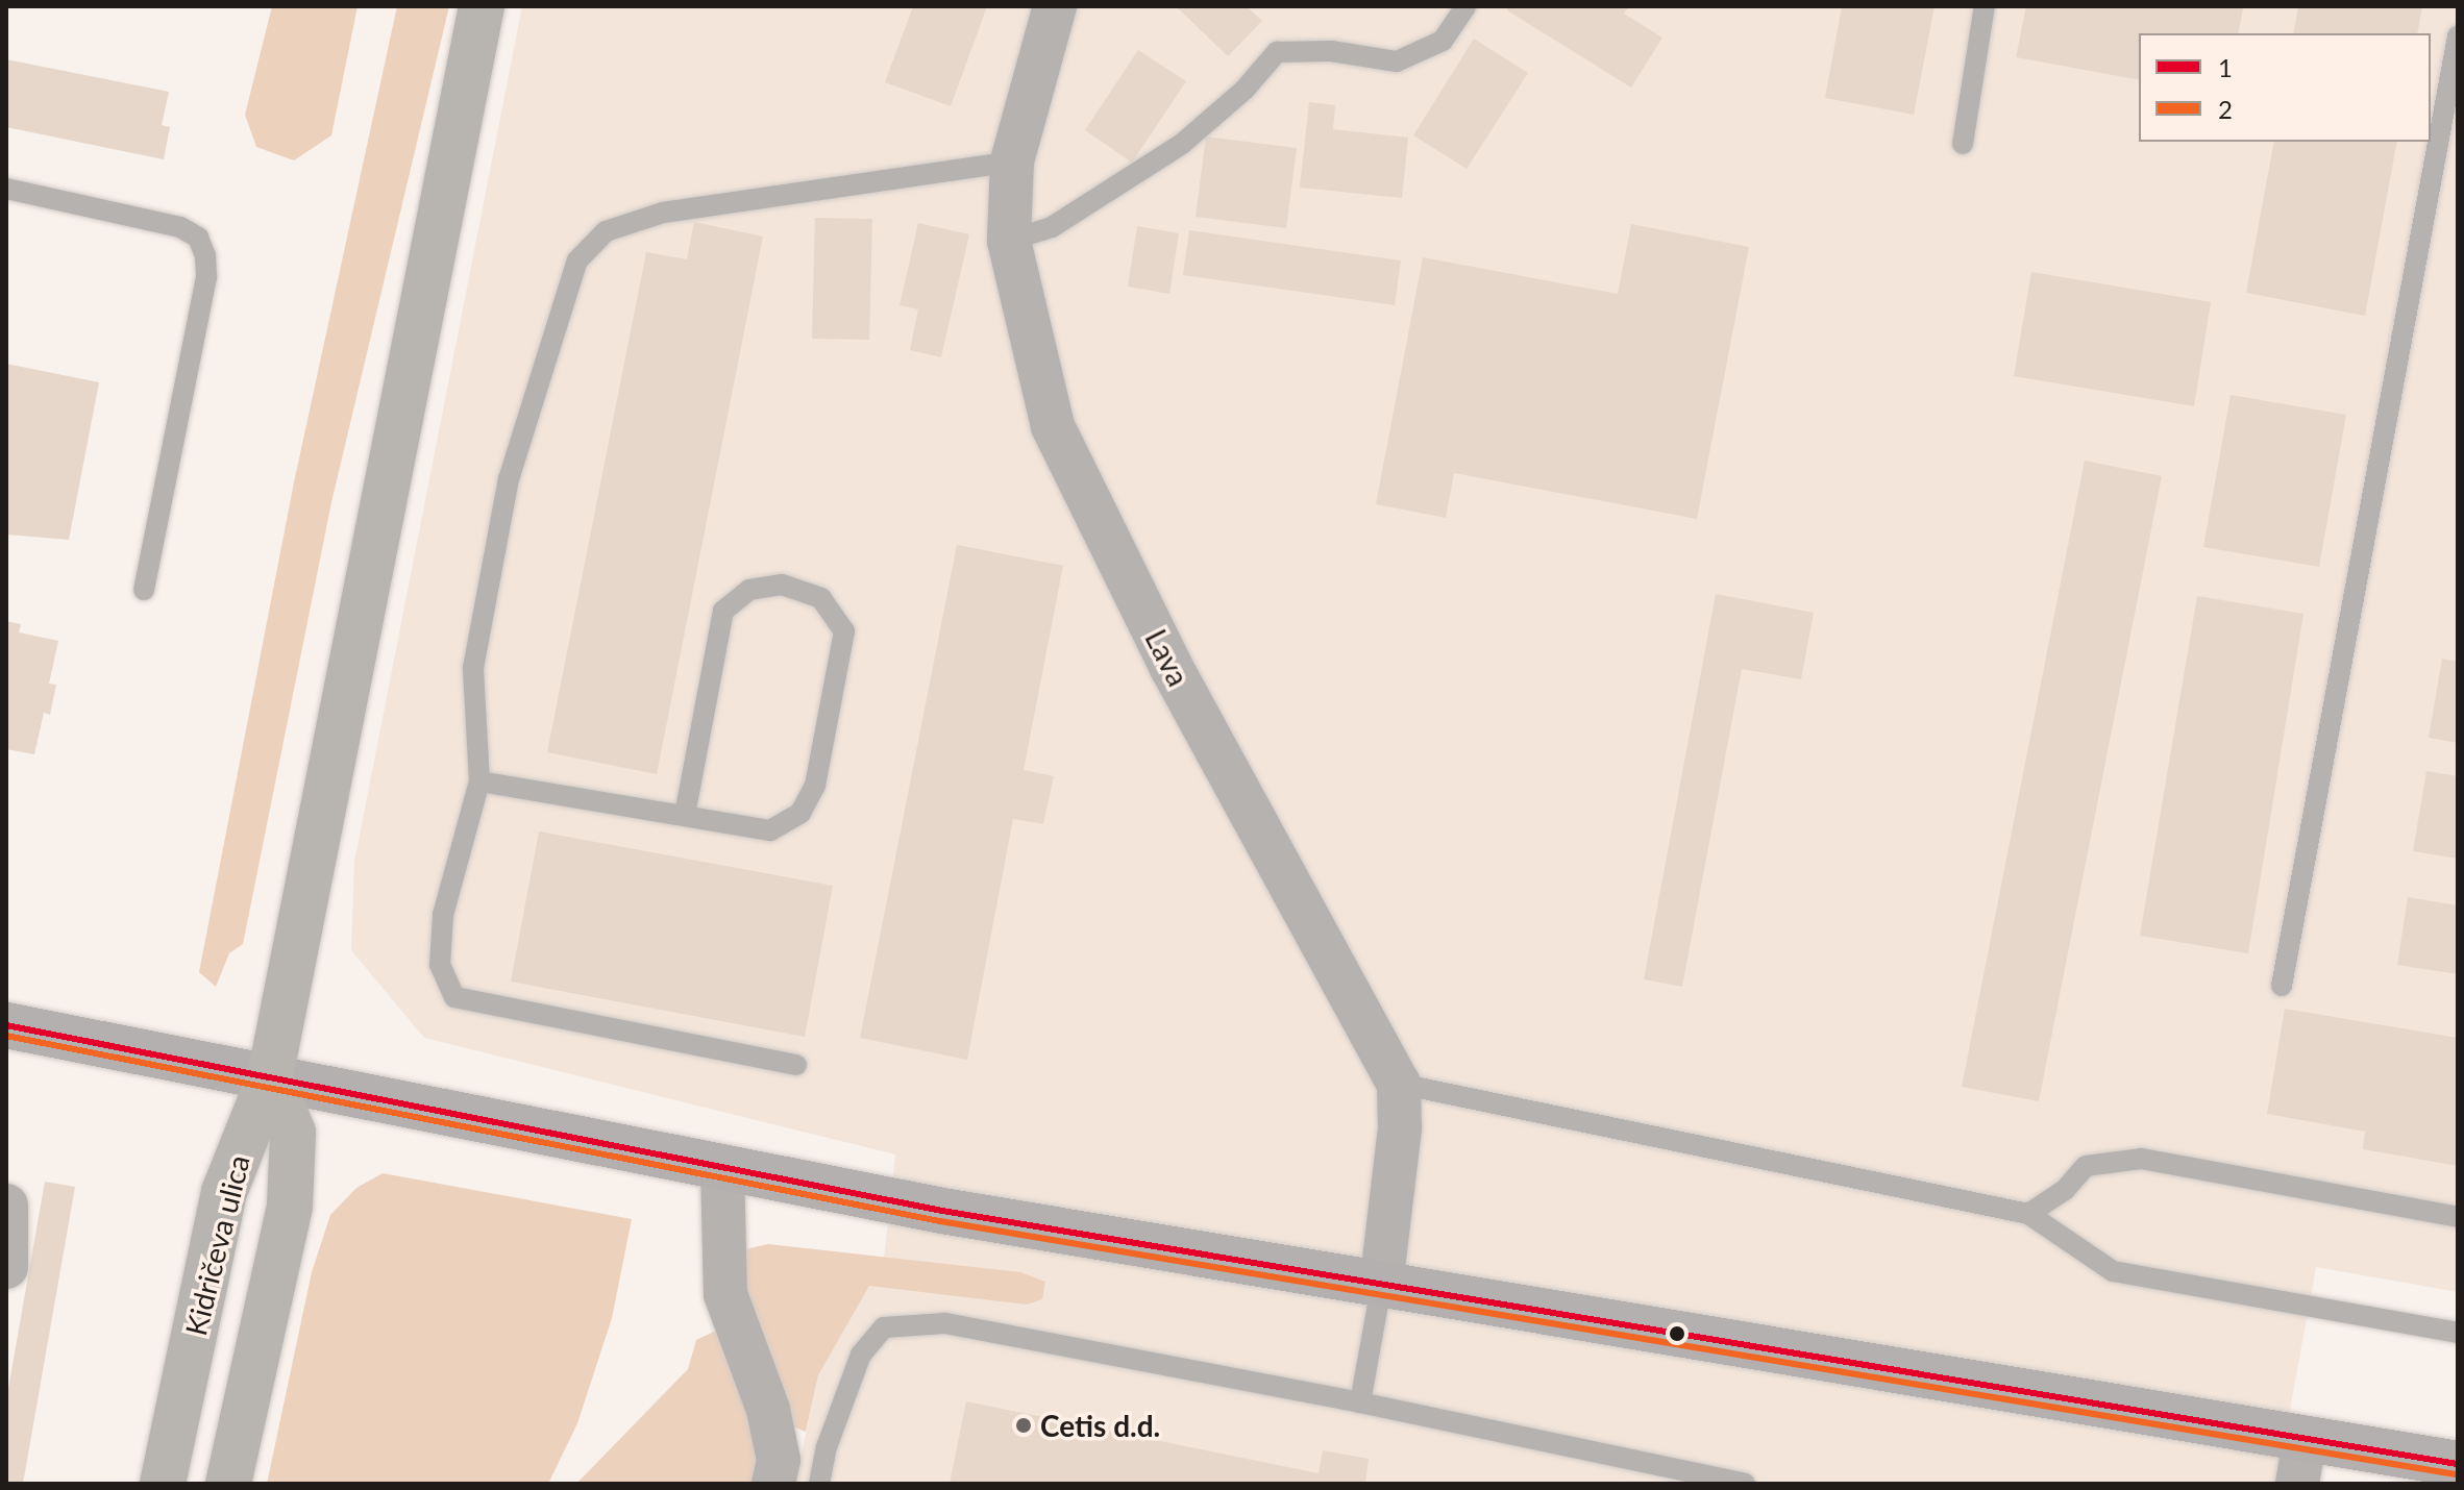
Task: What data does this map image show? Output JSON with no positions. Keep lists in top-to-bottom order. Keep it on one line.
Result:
{"streets":{"main road":["Kidričeva ulica"],"street":["Lava"]},"places":["Cetis d.d."],"lines":["transit line 1","transit line 2"],"legend":["1","2"]}
